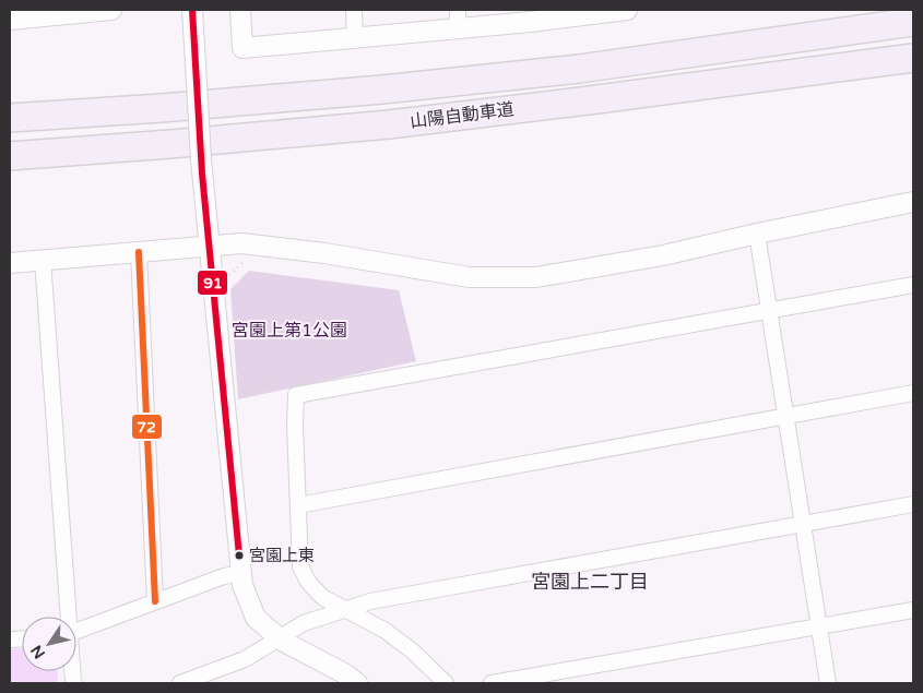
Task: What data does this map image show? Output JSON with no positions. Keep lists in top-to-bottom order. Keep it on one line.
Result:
{"streets":{"highway":["山陽自動車道"]},"districts":["宮園上二丁目"],"parks":["宮園上第1公園"],"places":["宮園上東"],"lines":["transit line 91","transit line 72"],"north":"bottom left"}
